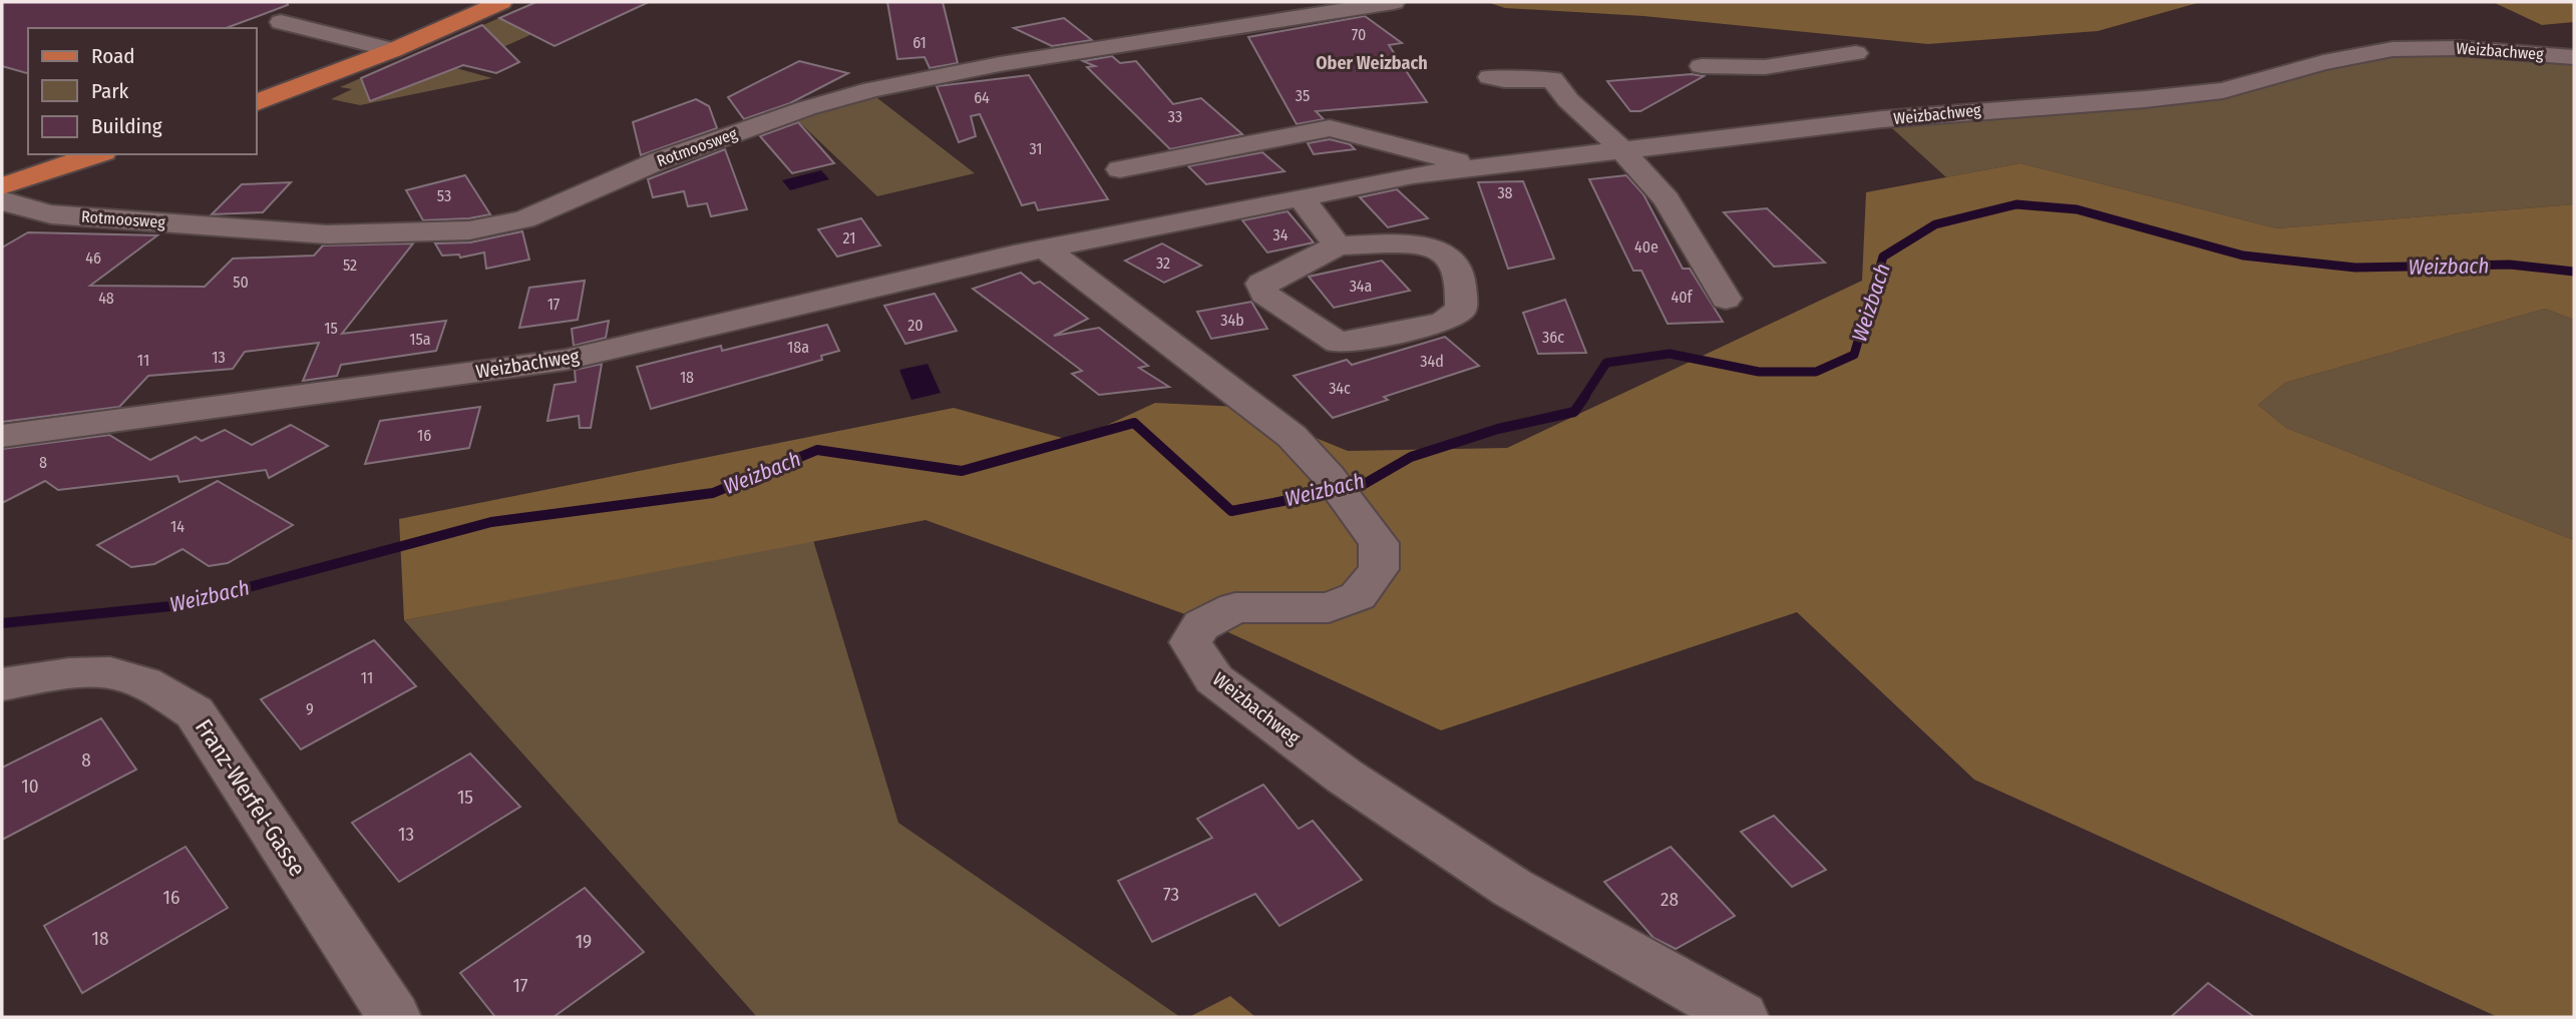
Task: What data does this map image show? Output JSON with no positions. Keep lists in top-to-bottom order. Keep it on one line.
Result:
{"streets":{"street":["Weizbachweg","Rotmoosweg","Franz-Werfel-Gasse"]},"districts":["Ober Weizbach"],"water":["Weizbach"],"house_numbers":["70","61","35","64","33","31","38","53","34","21","40e","46","32","52","50","34a","40f","48","17","34b","20","15","36c","15a","18a","13","11","34d","18","34c","16","8","14","11","9","8","10","15","13","73","16","28","18","19","17"],"legend":["Road","Park","Building"]}
